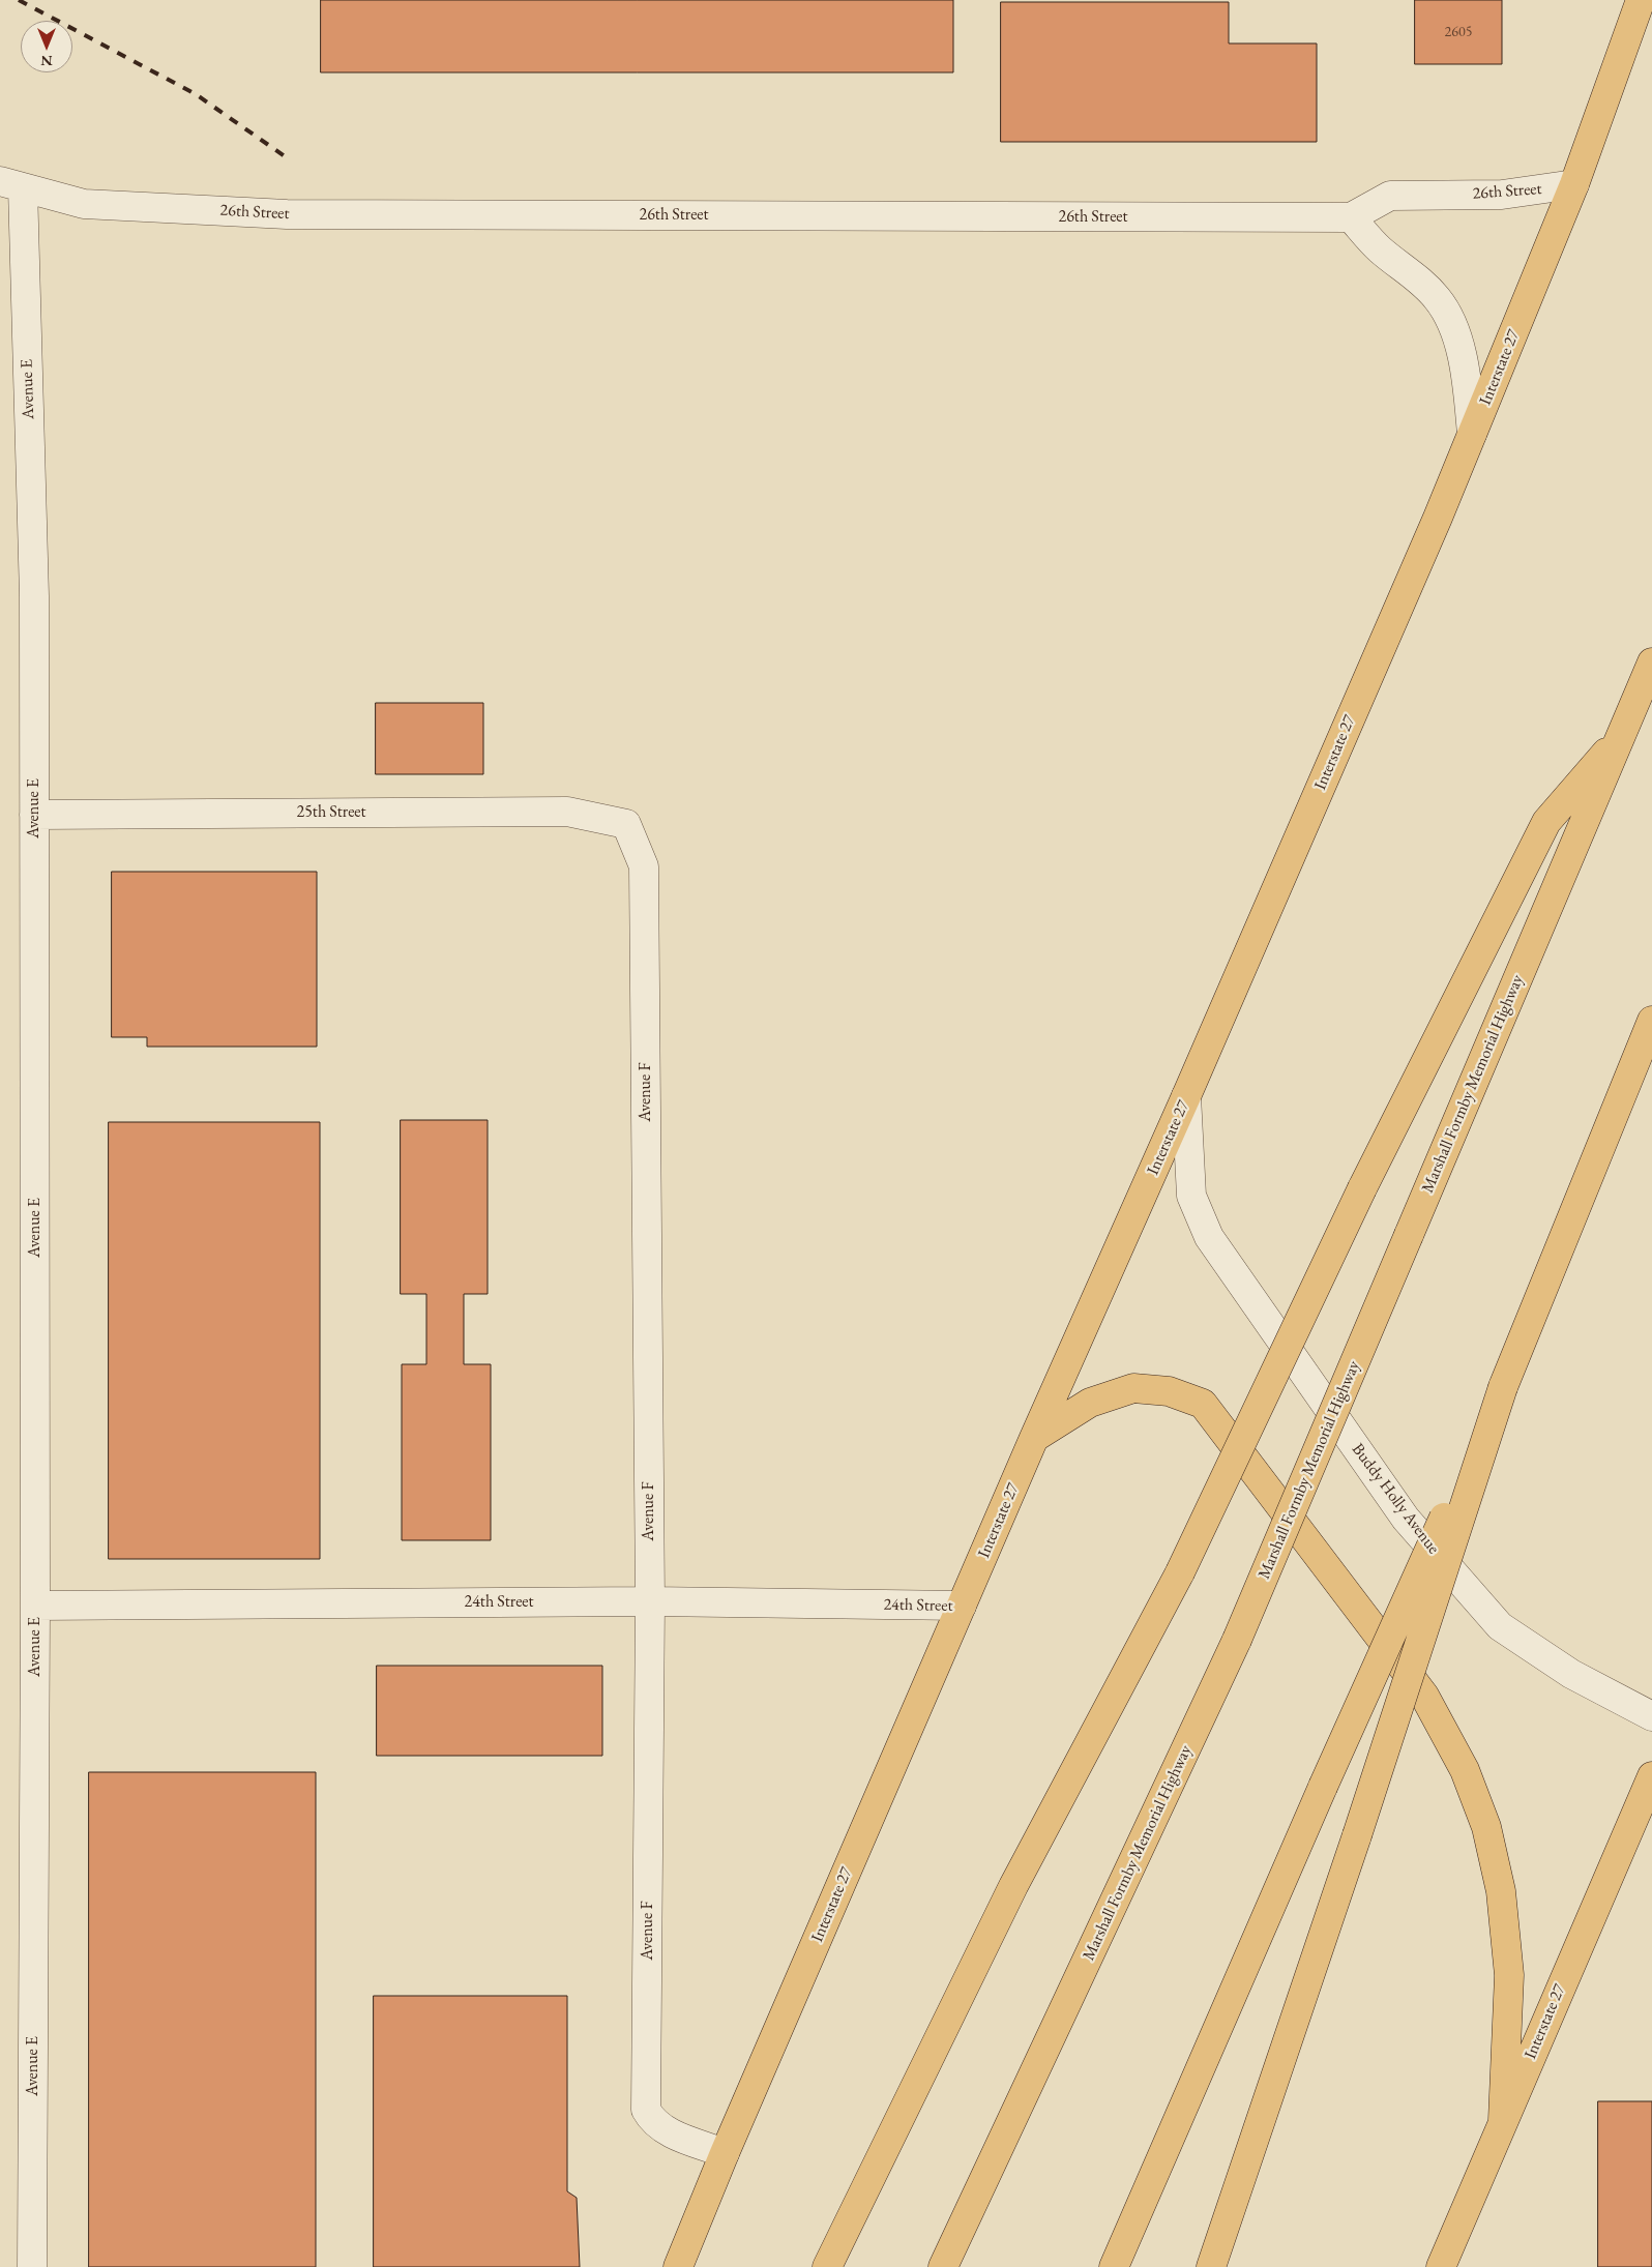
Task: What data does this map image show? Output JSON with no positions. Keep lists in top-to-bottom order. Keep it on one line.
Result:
{"streets":{"main road":["Interstate 27","Marshall Formby Memorial Highway"],"street":["26th Street","Avenue E","25th Street","Avenue F","Buddy Holly Avenue","24th Street"]},"crossings":[["26th Street","Interstate 27"],["26th Street","Avenue E"],["Interstate 27","Avenue F"],["Interstate 27","Buddy Holly Avenue"],["Interstate 27","24th Street"],["Avenue E","25th Street"],["Avenue E","24th Street"],["25th Street","Avenue F"],["Avenue F","24th Street"]],"house_numbers":["2605"],"north":"bottom"}
